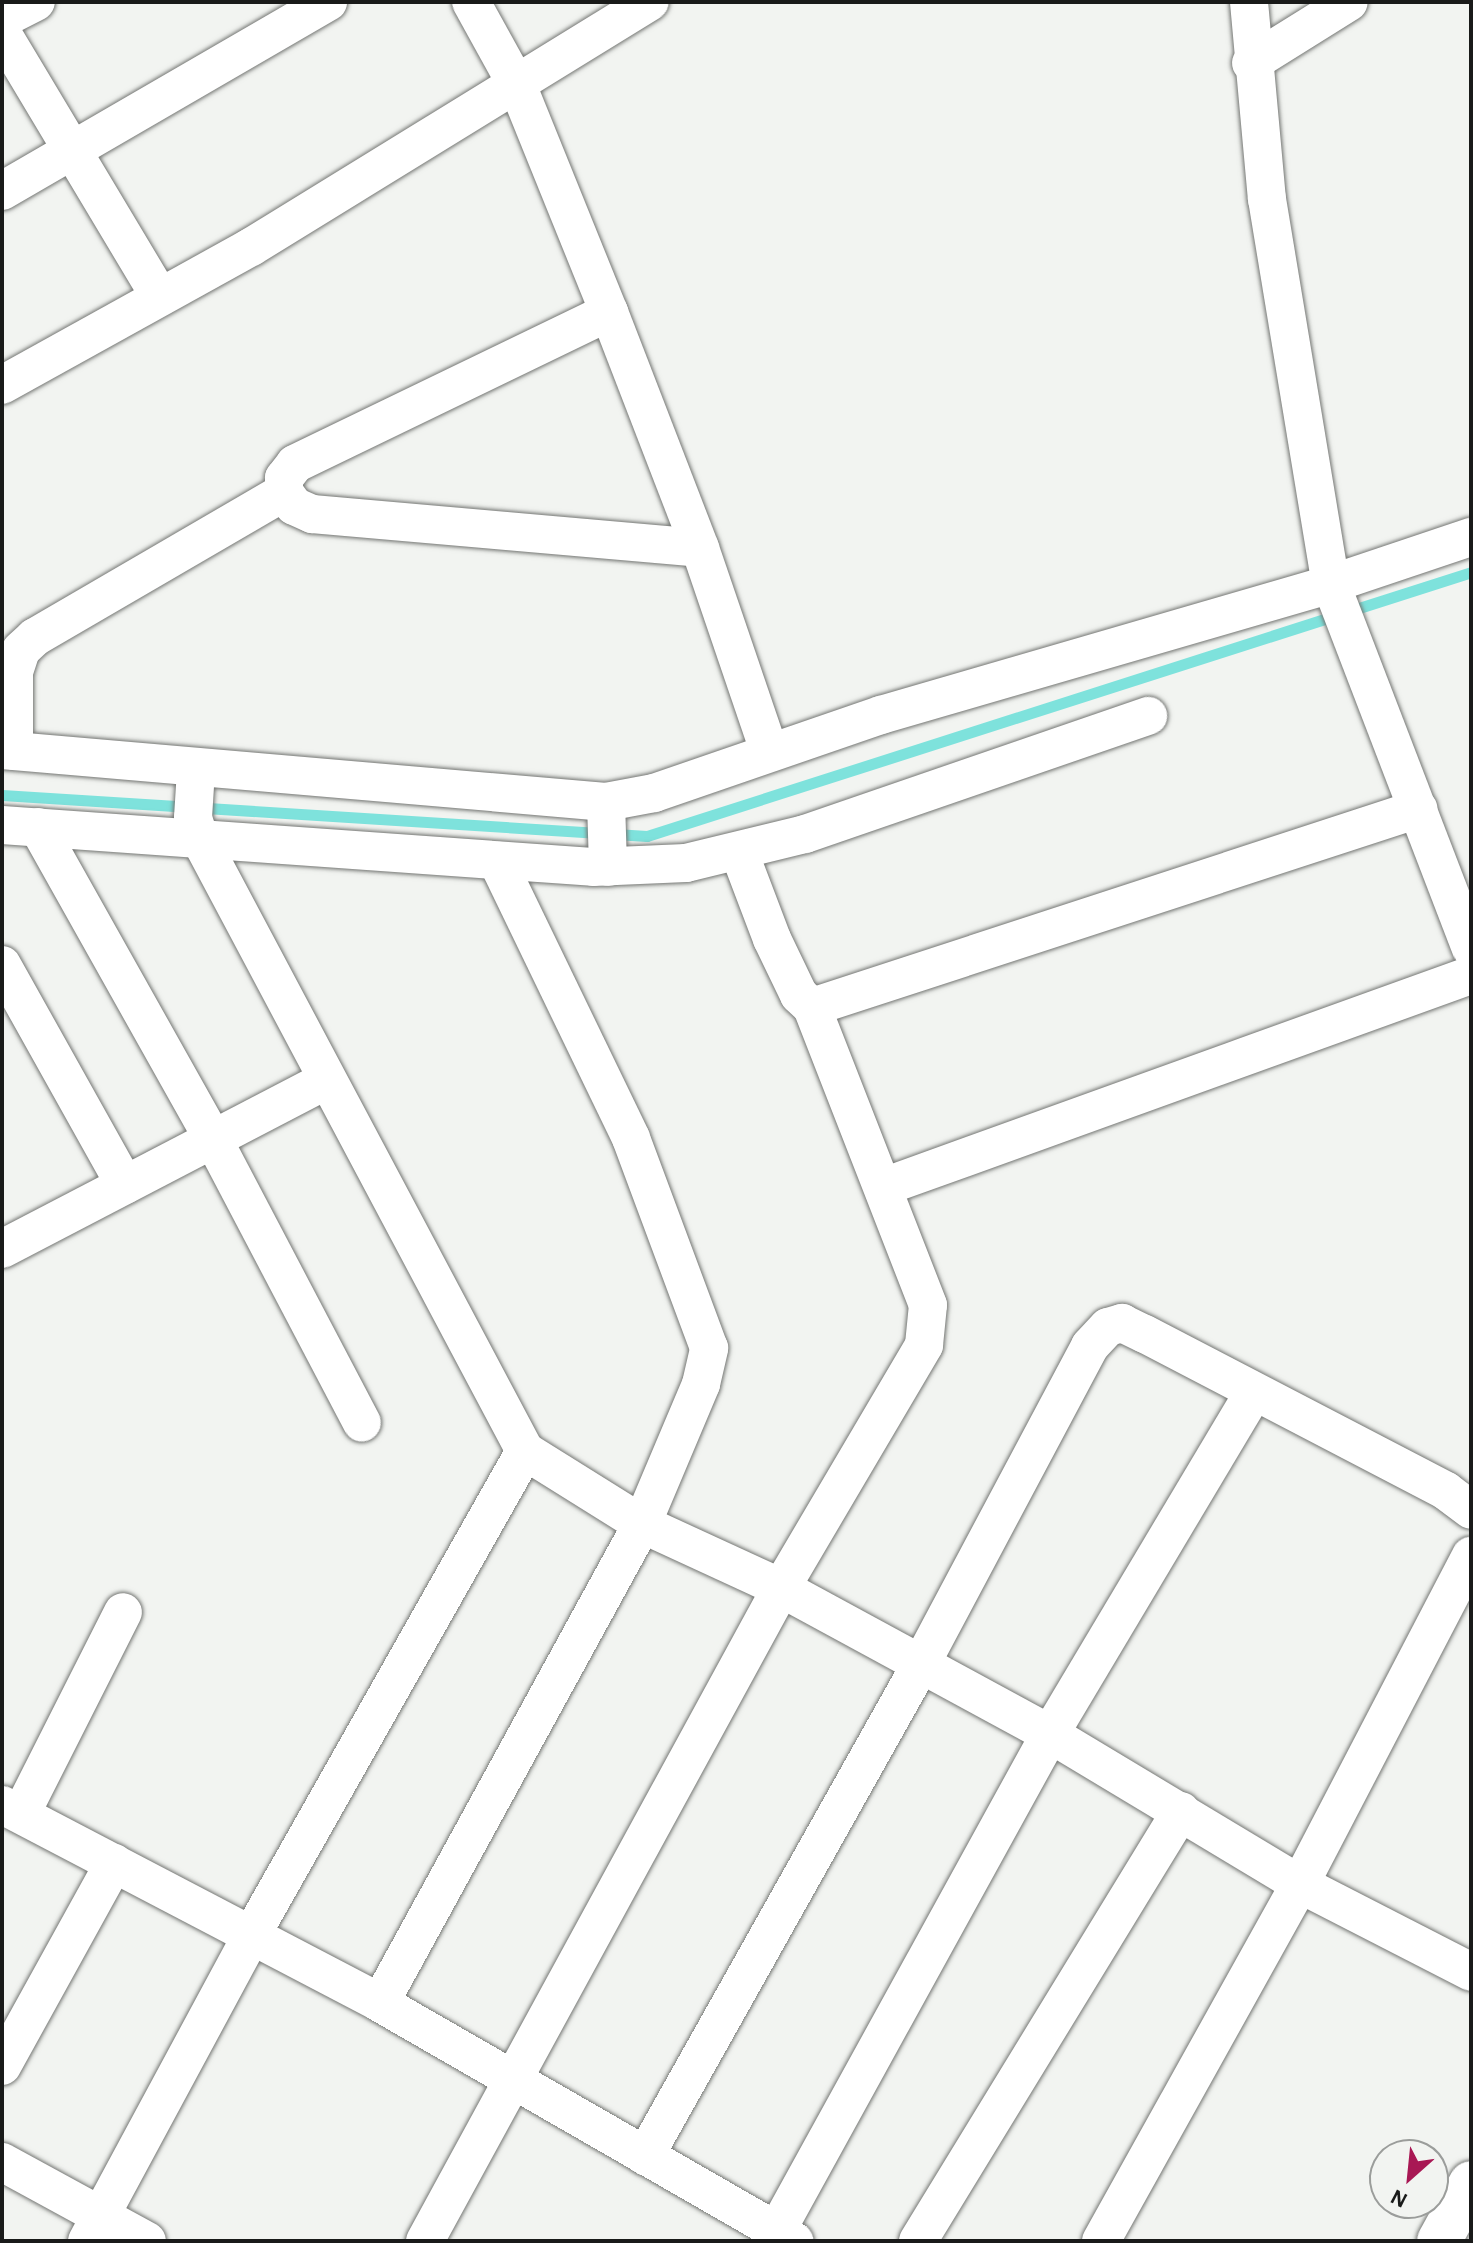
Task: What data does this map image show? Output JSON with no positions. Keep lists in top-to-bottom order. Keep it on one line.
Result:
{"north":"bottom left"}
